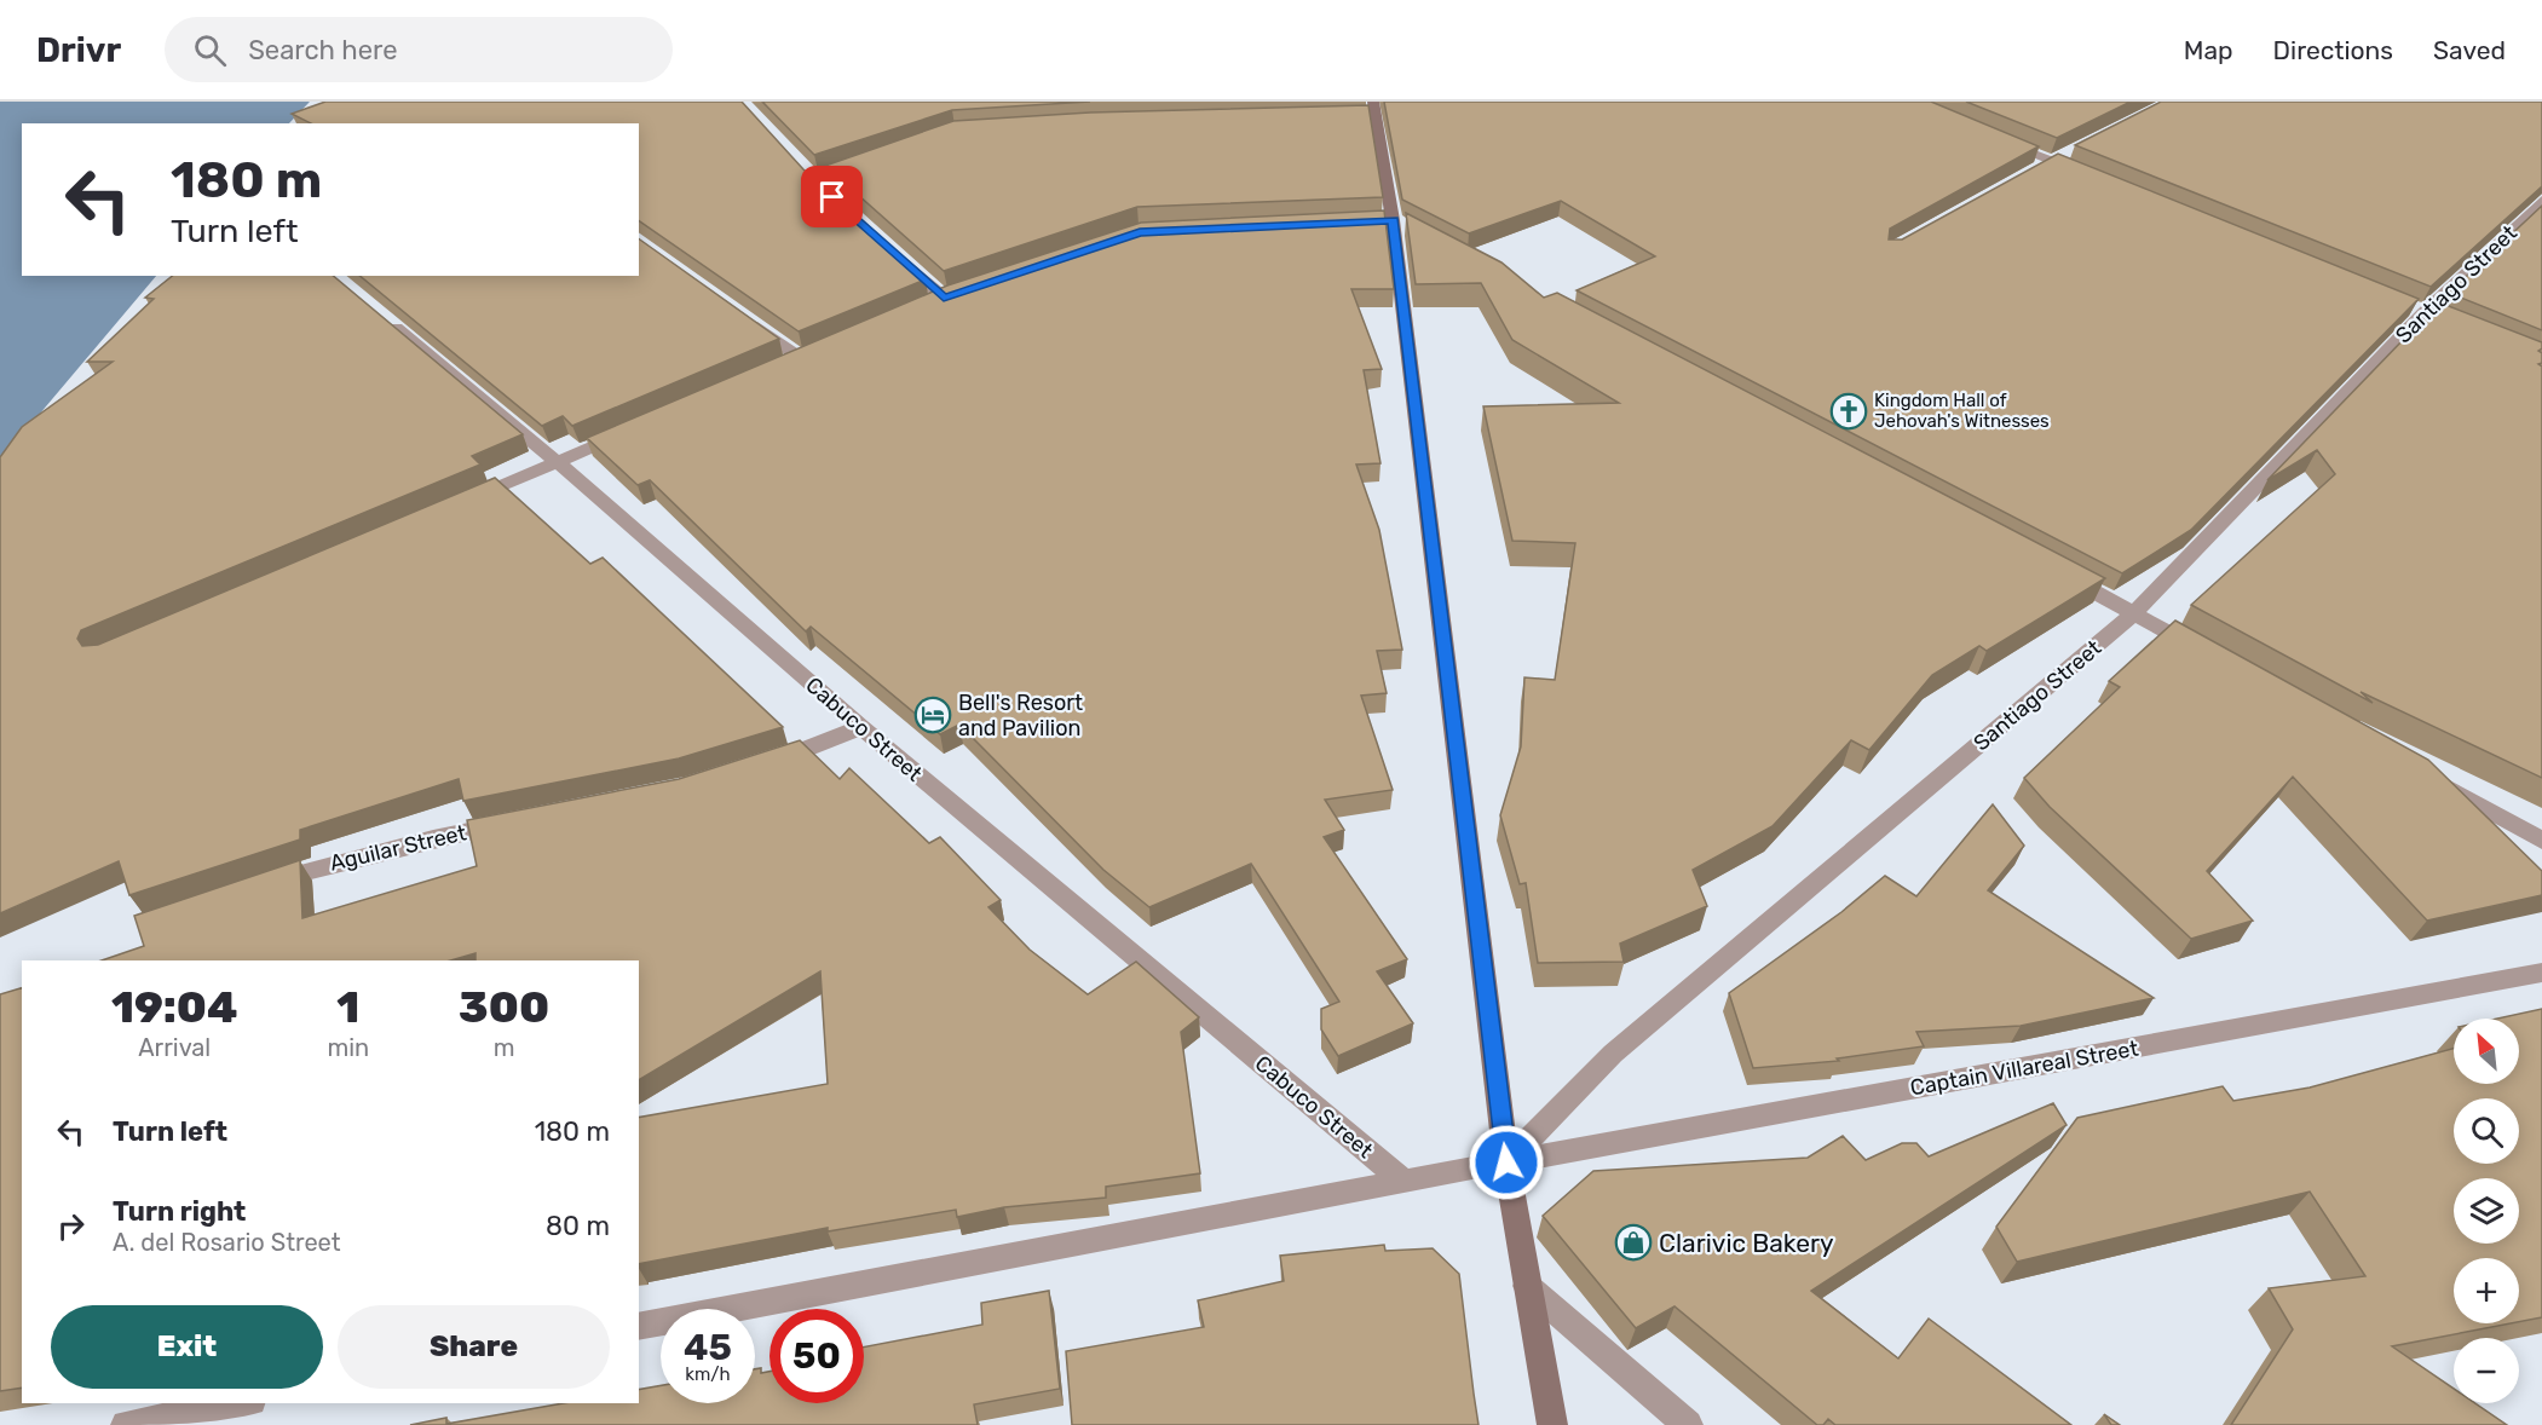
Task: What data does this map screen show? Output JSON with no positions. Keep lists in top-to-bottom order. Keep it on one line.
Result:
{"streets":{"street":["Santiago Street","Cabuco Street","Aguilar Street","Captain Villareal Street"]},"crossings":[["Santiago Street","Captain Villareal Street"],["Cabuco Street","Captain Villareal Street"]],"places":{"church":["Kingdom Hall of Jehovah's Witnesses"],"hotel":["Bell's Resort and Pavilion"],"shop":["Clarivic Bakery"]},"north":"top left","page":{"header":"Drivr","search":"Search here","nav":["Map","Directions","Saved"],"turn":["180 m","Turn left"],"eta":["19:04","Arrival","1","min","300","m"],"map_buttons":["+","−"],"list":[{"name":"Turn left","value":"180 m"},{"name":"Turn right","note":"A. del Rosario Street","value":"80 m"}],"buttons":["Exit","Share"],"speed":"45 km/h","limit":"50"}}
